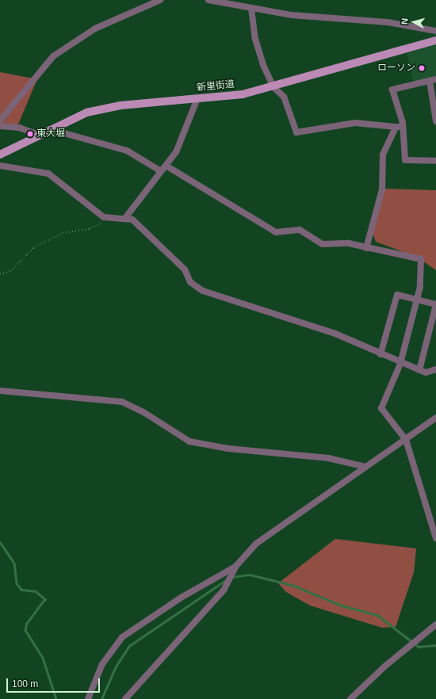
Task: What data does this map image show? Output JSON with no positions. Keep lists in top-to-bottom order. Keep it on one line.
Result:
{"streets":{"main road":["新里街道"]},"places":["ローソン","東大堀"],"scale_bar":"100 m","north":"left"}
